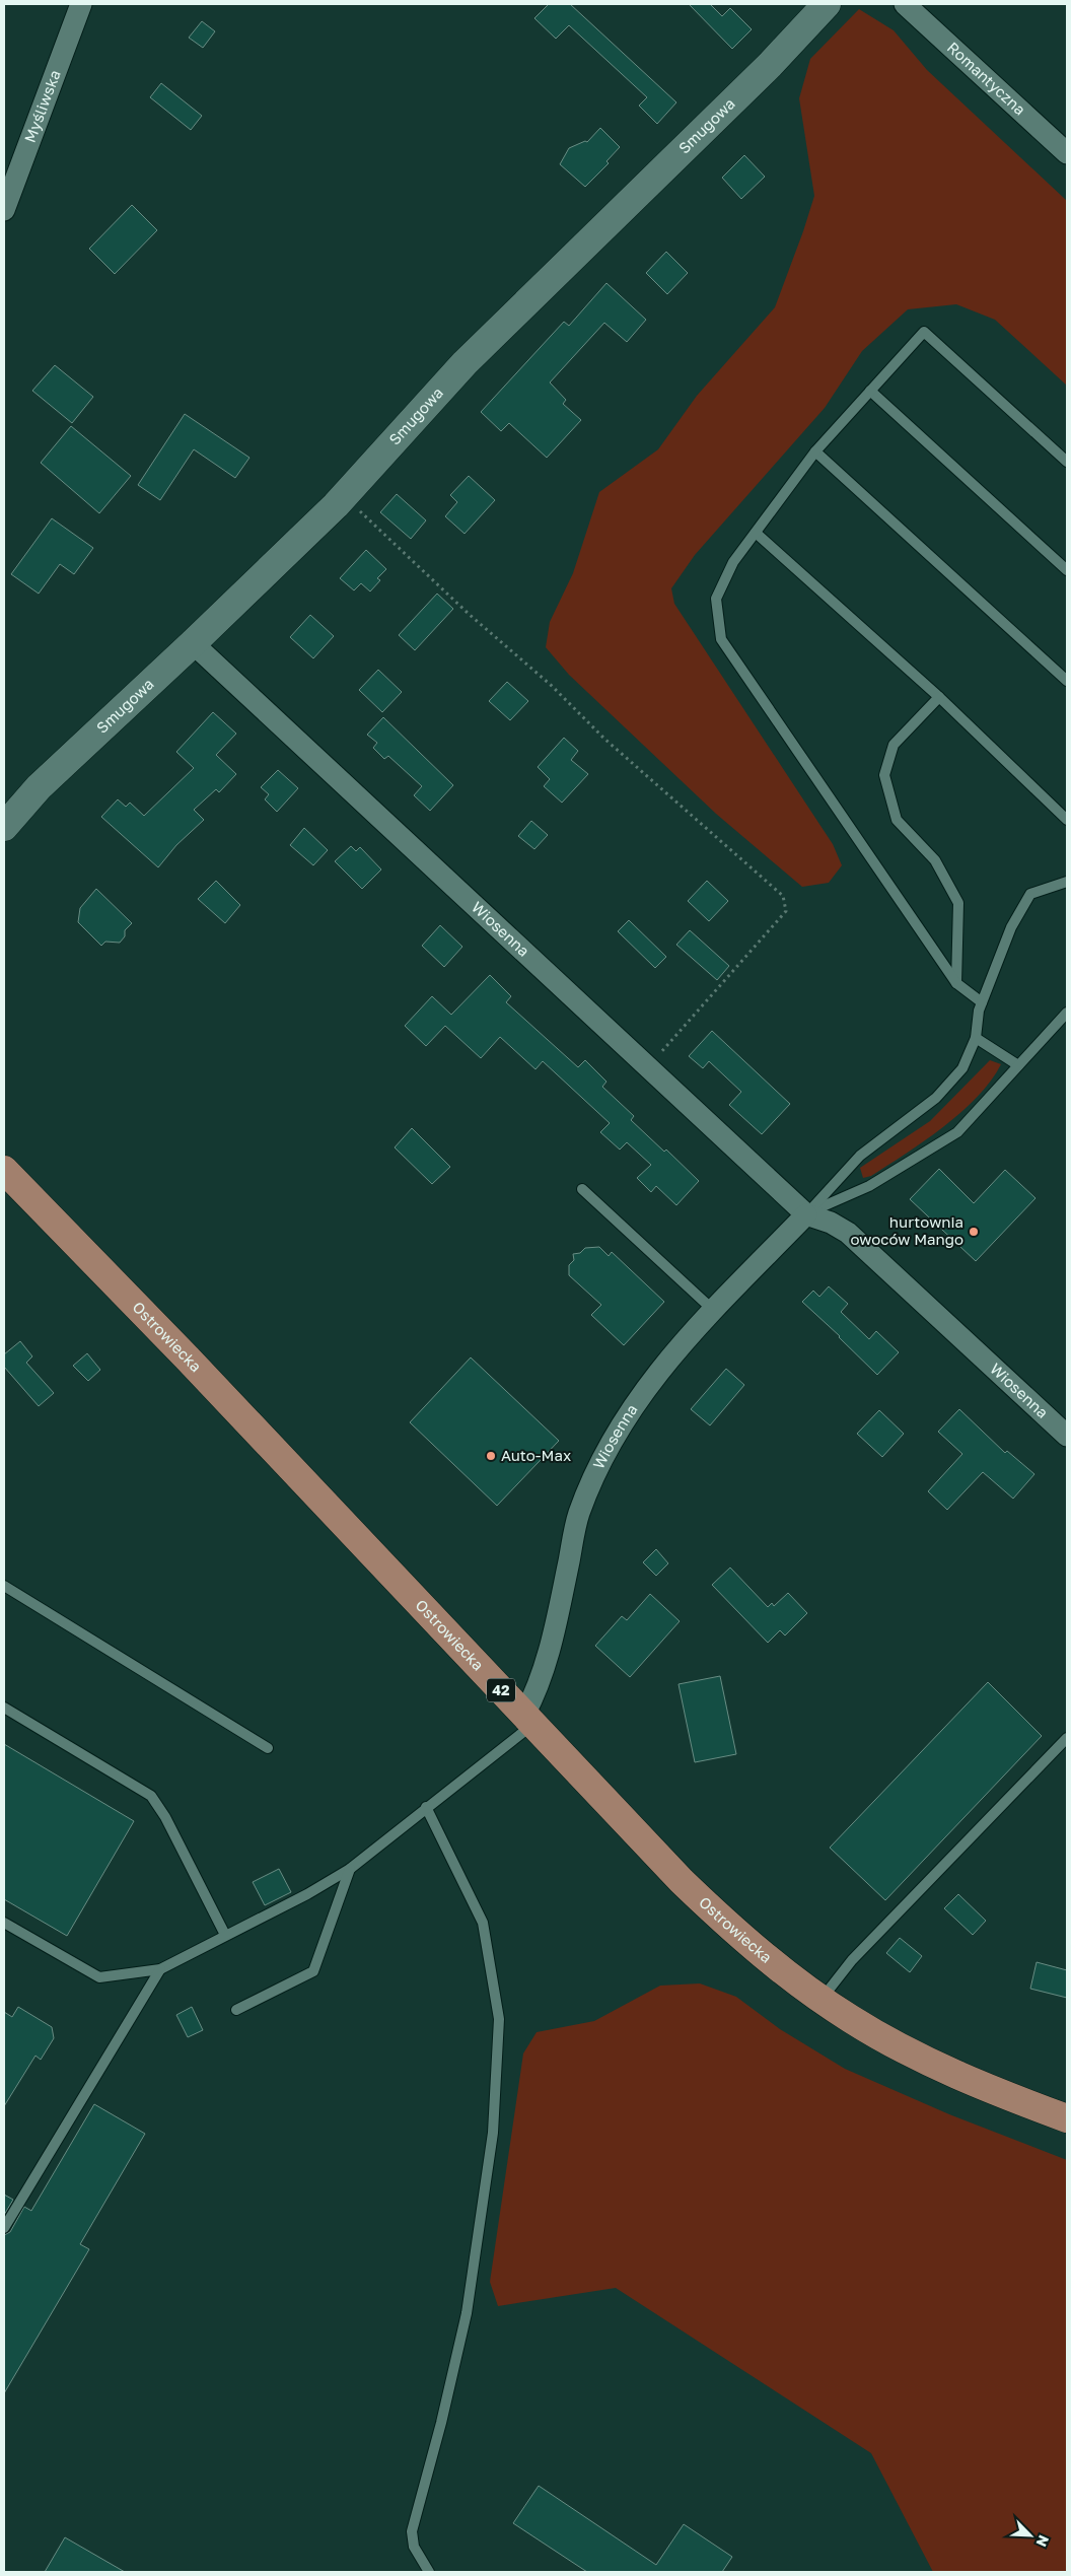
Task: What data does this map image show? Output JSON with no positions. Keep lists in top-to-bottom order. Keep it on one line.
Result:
{"streets":{"main road":["Ostrowiecka","42"],"street":["Romantyczna","Myśliwska","Smugowa","Wiosenna"]},"crossings":[["Smugowa","Wiosenna"],["Wiosenna","Ostrowiecka"]],"places":["hurtownia owoców Mango","Auto-Max"],"north":"bottom right"}
